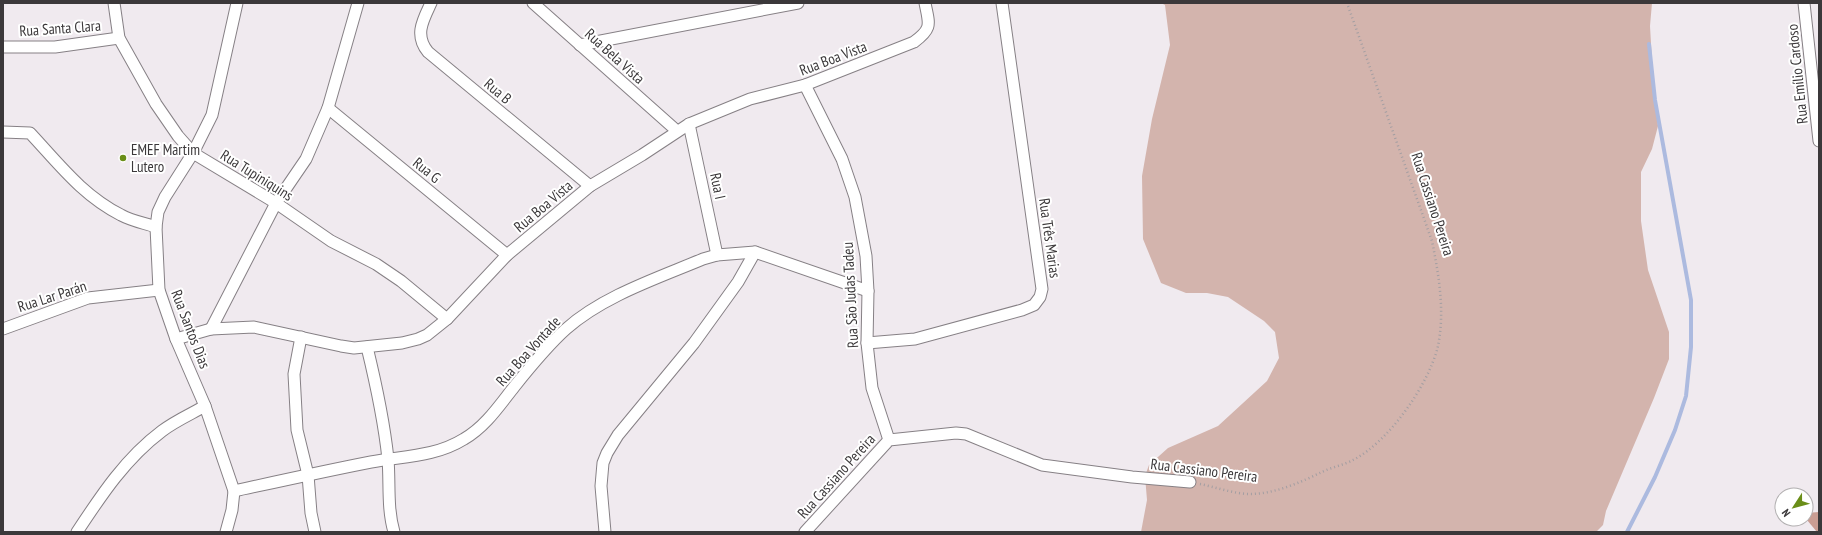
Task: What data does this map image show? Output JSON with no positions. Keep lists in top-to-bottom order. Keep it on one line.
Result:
{"streets":{"street":["Rua Santa Clara","Rua Bela Vista","Rua Boa Vista","Rua Emílio Cardoso","Rua B","Rua G","Rua Tupiniquins","Rua I","Rua Cassiano Pereira","Rua Três Marias","Rua São Judas Tadeu","Rua Lar Parán","Rua Santos Dias","Rua Boa Vontade"]},"crossings":[["Rua Santa Clara","Rua Tupiniquins"],["Rua Bela Vista","Rua Boa Vista"],["Rua Boa Vista","Rua B"],["Rua Boa Vista","Rua G"],["Rua Boa Vista","Rua Tupiniquins"],["Rua Boa Vista","Rua I"],["Rua Boa Vista","Rua São Judas Tadeu"],["Rua Boa Vista","Rua Santos Dias"],["Rua Tupiniquins","Rua Santos Dias"],["Rua I","Rua Boa Vontade"],["Rua Cassiano Pereira","Rua São Judas Tadeu"],["Rua Três Marias","Rua São Judas Tadeu"],["Rua São Judas Tadeu","Rua Boa Vontade"],["Rua Lar Parán","Rua Santos Dias"],["Rua Santos Dias","Rua Boa Vontade"]],"places":["EMEF Martim Lutero"],"north":"bottom left"}
